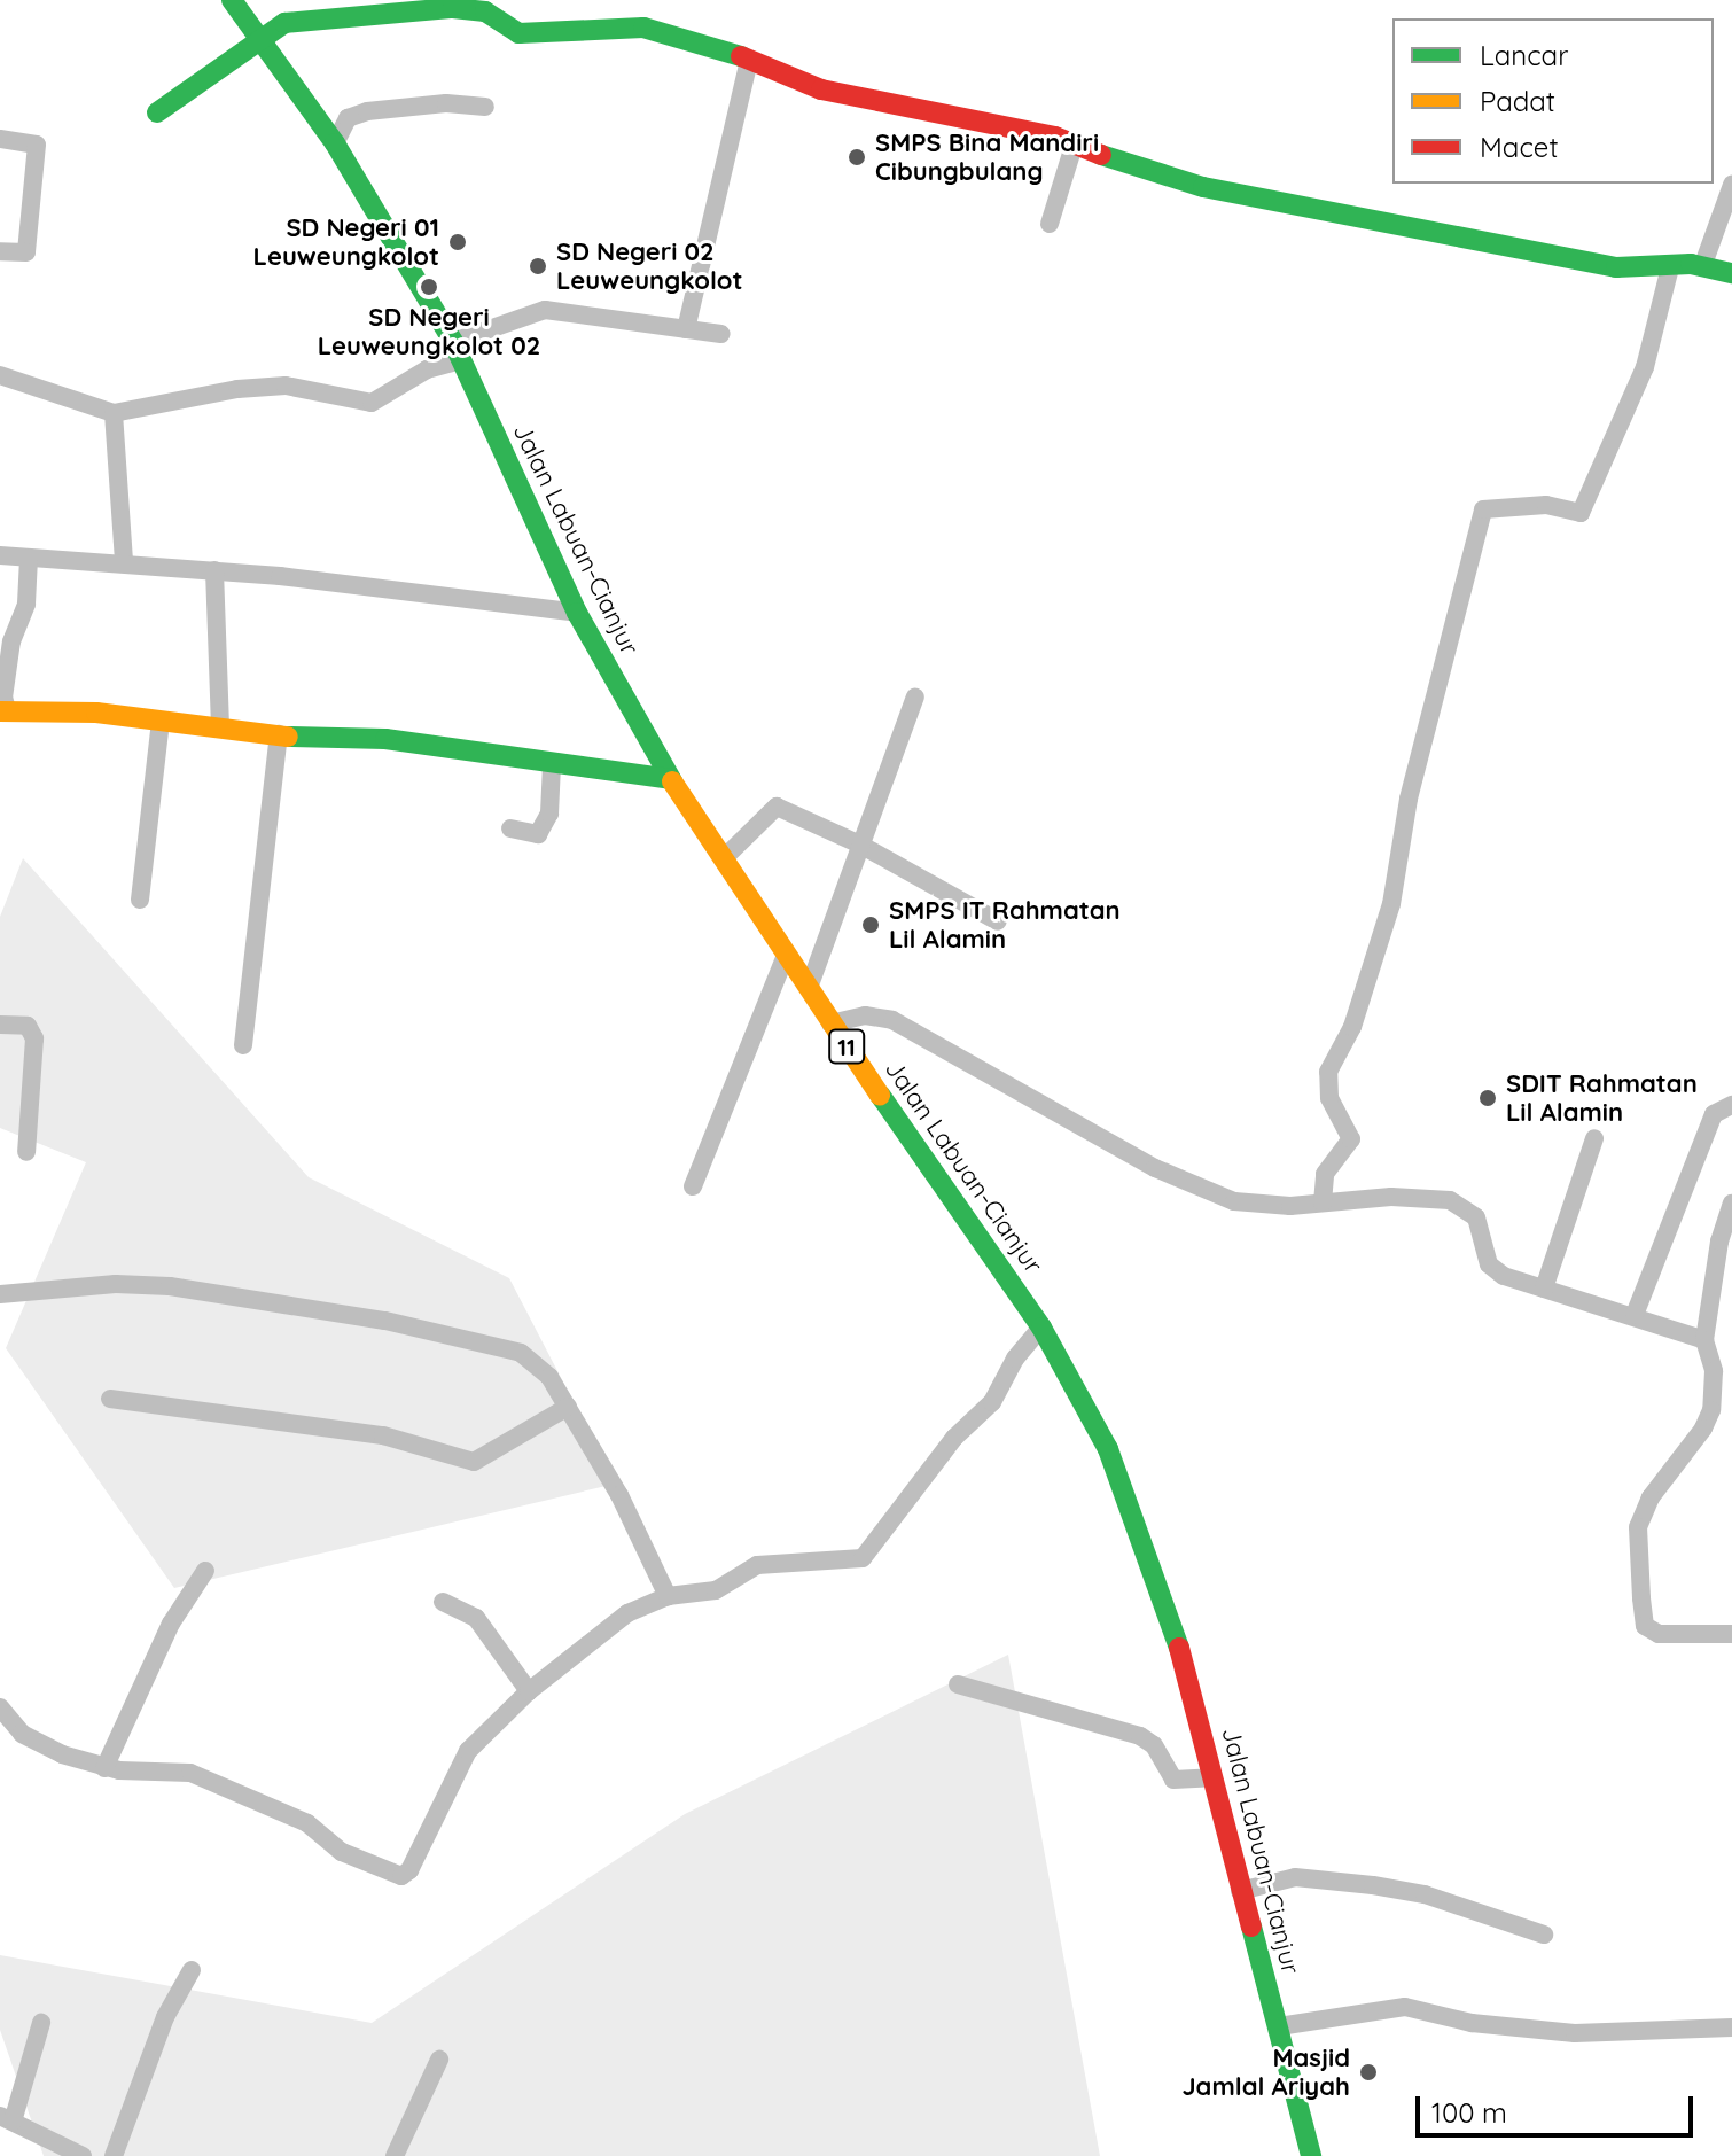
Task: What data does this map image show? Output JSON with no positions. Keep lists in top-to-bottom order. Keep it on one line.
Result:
{"streets":{"main road":["Jalan Labuan-Cianjur","11"]},"places":["SMPS Bina Mandiri Cibungbulang","SD Negeri 01 Leuweungkolot","SD Negeri 02 Leuweungkolot","SD Negeri Leuweungkolot 02","SMPS IT Rahmatan Lil Alamin","SDIT Rahmatan Lil Alamin","Masjid Jamlal Ariyah"],"legend":["Lancar","Padat","Macet"],"scale_bar":"100 m"}
